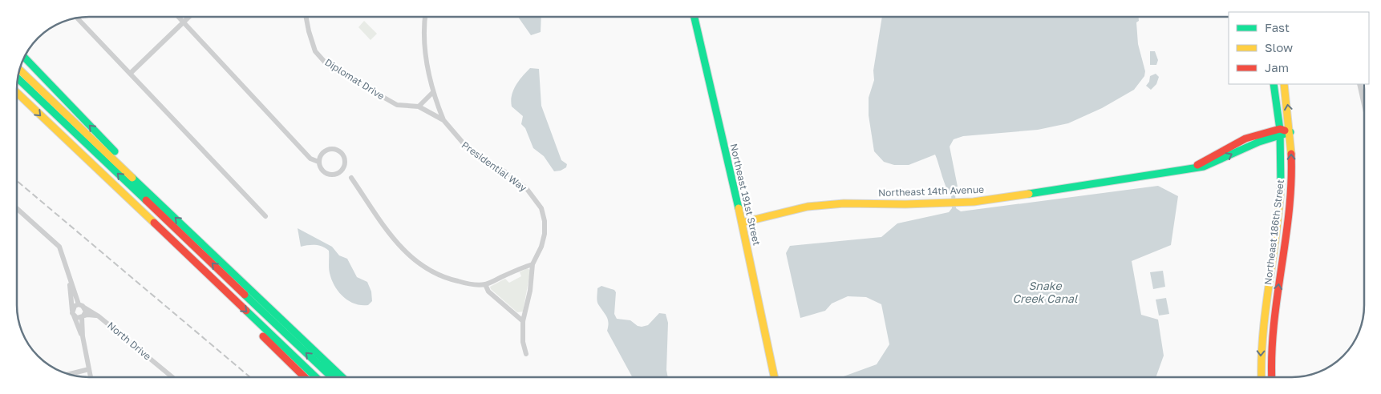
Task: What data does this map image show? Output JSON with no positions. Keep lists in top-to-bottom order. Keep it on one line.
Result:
{"streets":{"main road":["Northeast 14th Avenue","Northeast 191st Street","Northeast 186th Street"],"street":["Diplomat Drive","Presidential Way","North Drive"]},"crossings":[["Diplomat Drive","Presidential Way"],["Northeast 14th Avenue","Northeast 191st Street"],["Northeast 14th Avenue","Northeast 186th Street"]],"water":["Snake Creek Canal"],"legend":["Fast","Slow","Jam"]}
